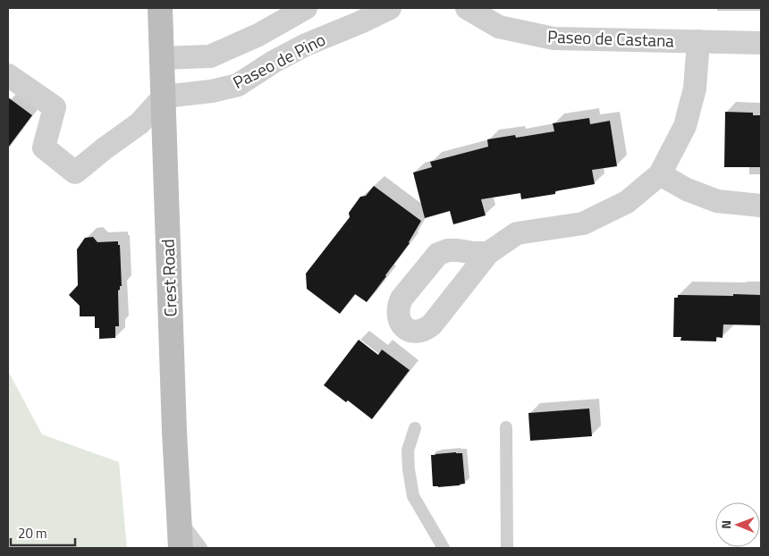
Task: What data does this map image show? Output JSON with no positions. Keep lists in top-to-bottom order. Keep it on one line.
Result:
{"streets":{"street":["Paseo de Castana","Paseo de Pino","Crest Road"]},"crossings":[["Paseo de Pino","Crest Road"]],"scale_bar":"20 m","north":"left"}
